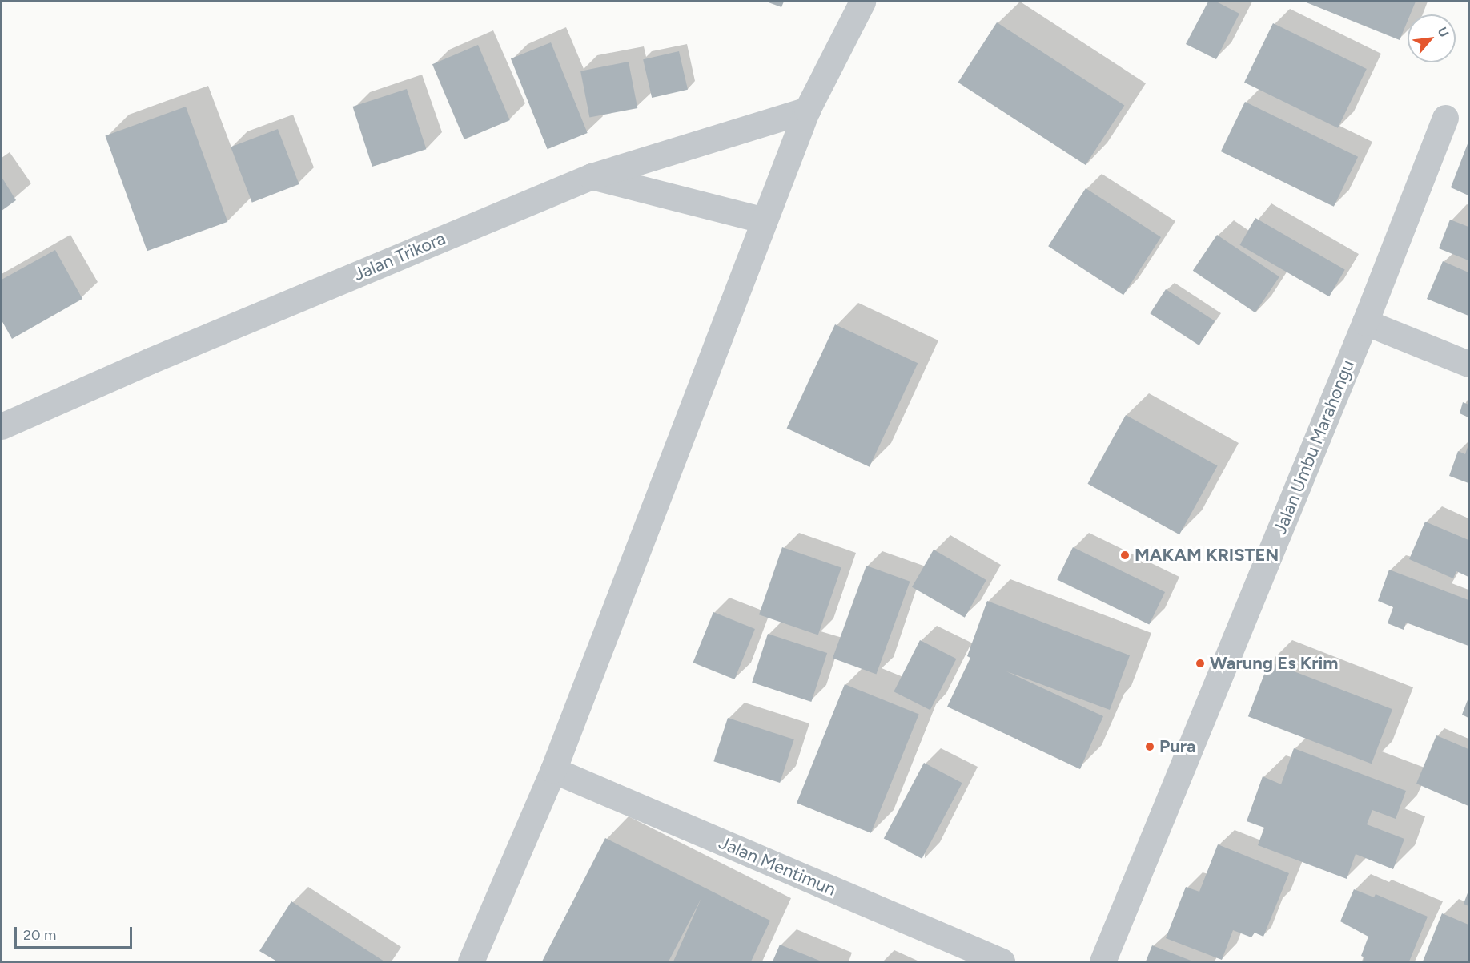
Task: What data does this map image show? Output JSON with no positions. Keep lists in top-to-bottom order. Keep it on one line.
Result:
{"streets":{"street":["Jalan Trikora","Jalan Umbu Marahongu","Jalan Mentimun"]},"places":["MAKAM KRISTEN","Warung Es Krim","Pura"],"scale_bar":"20 m","north":"top right"}
